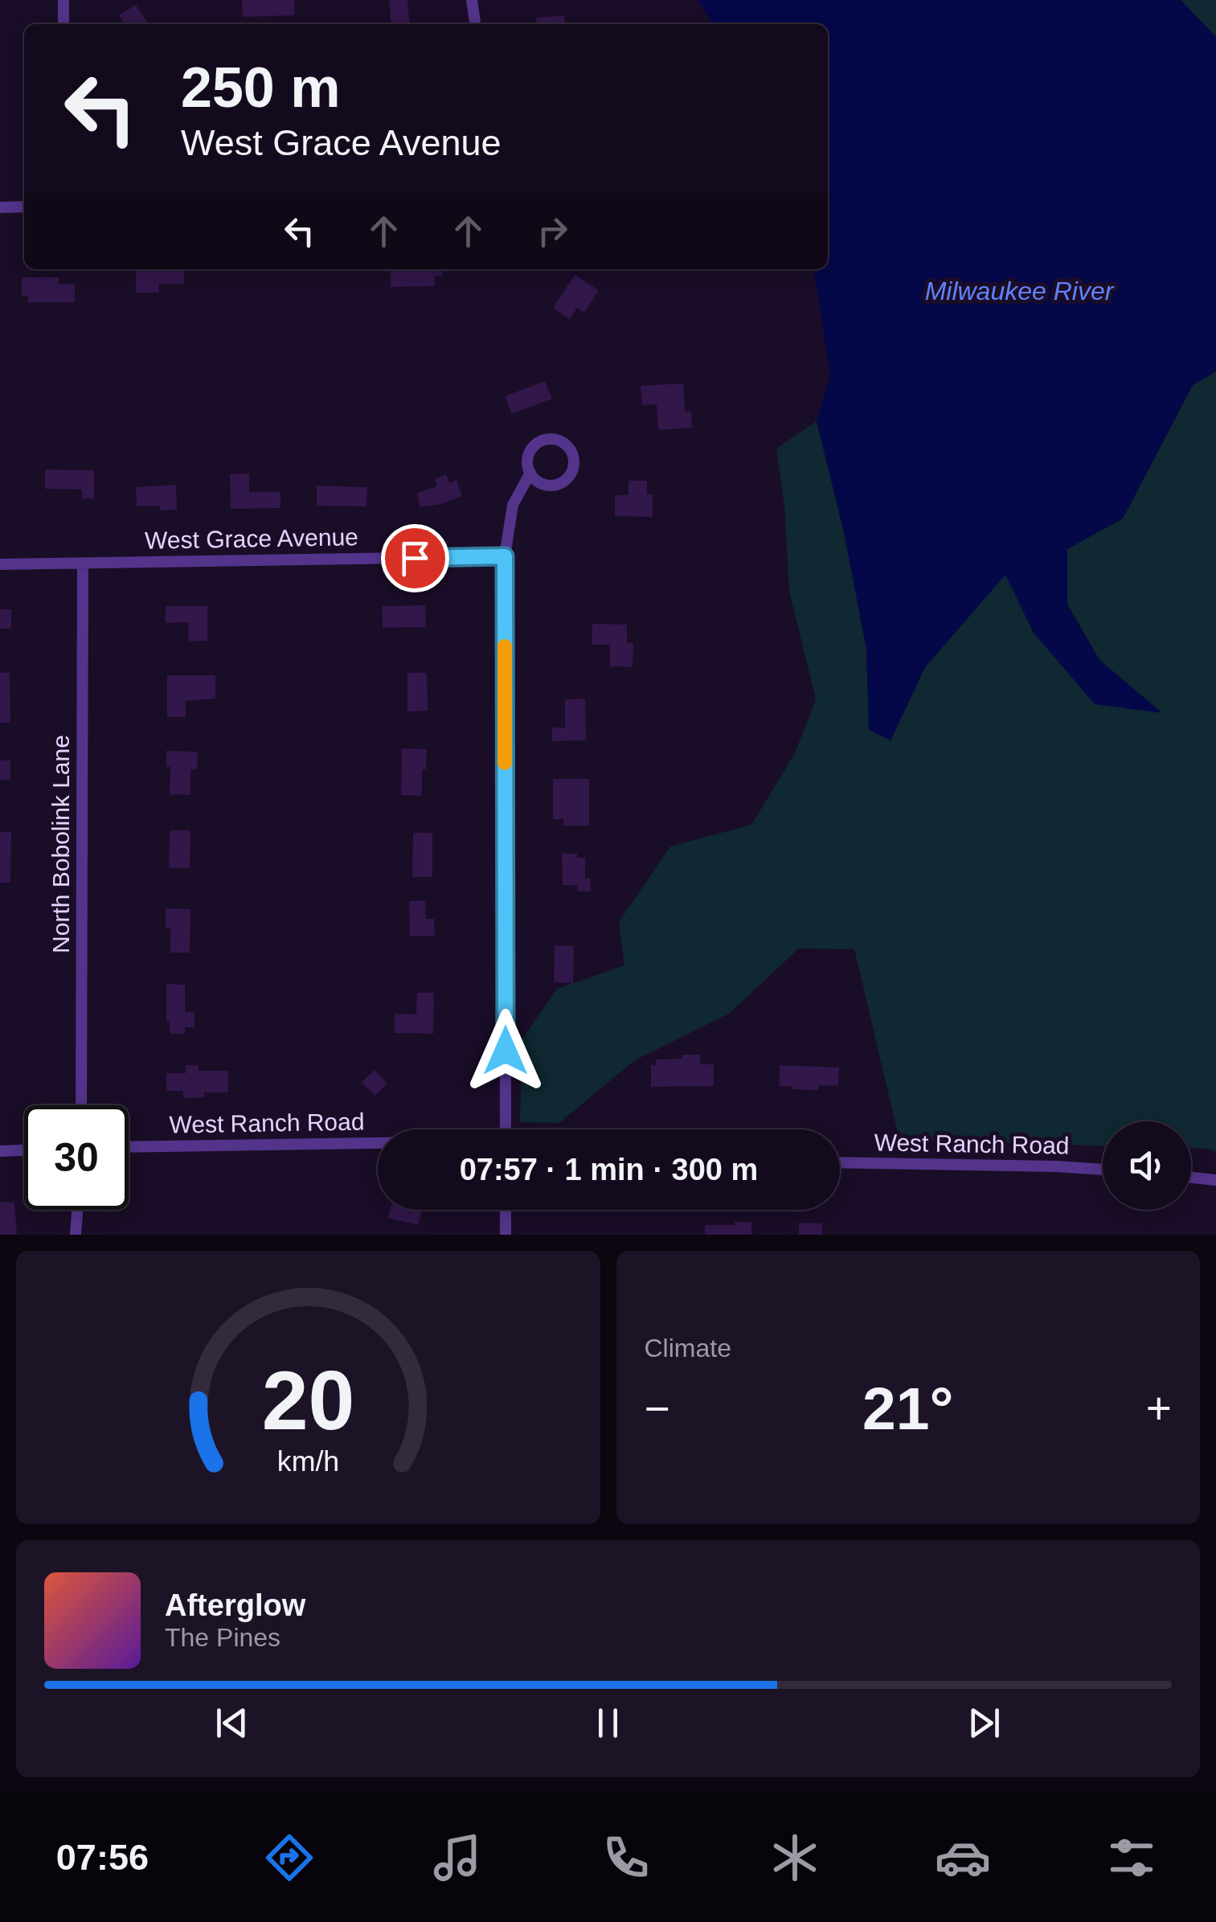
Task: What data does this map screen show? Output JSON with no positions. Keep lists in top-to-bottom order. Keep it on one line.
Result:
{"streets":{"street":["West Grace Avenue","North Bobolink Lane","West Ranch Road"]},"crossings":[["West Grace Avenue","North Bobolink Lane"]],"water":["Milwaukee River"],"page":{"turn":["250 m","West Grace Avenue"],"limit":"30","trip":"07:57 · 1 min · 300 m","tile":"Climate","heat":["−","21°","+"],"song":["Afterglow","The Pines"],"tabs":"07:56","gauge":["20","km/h"]}}
